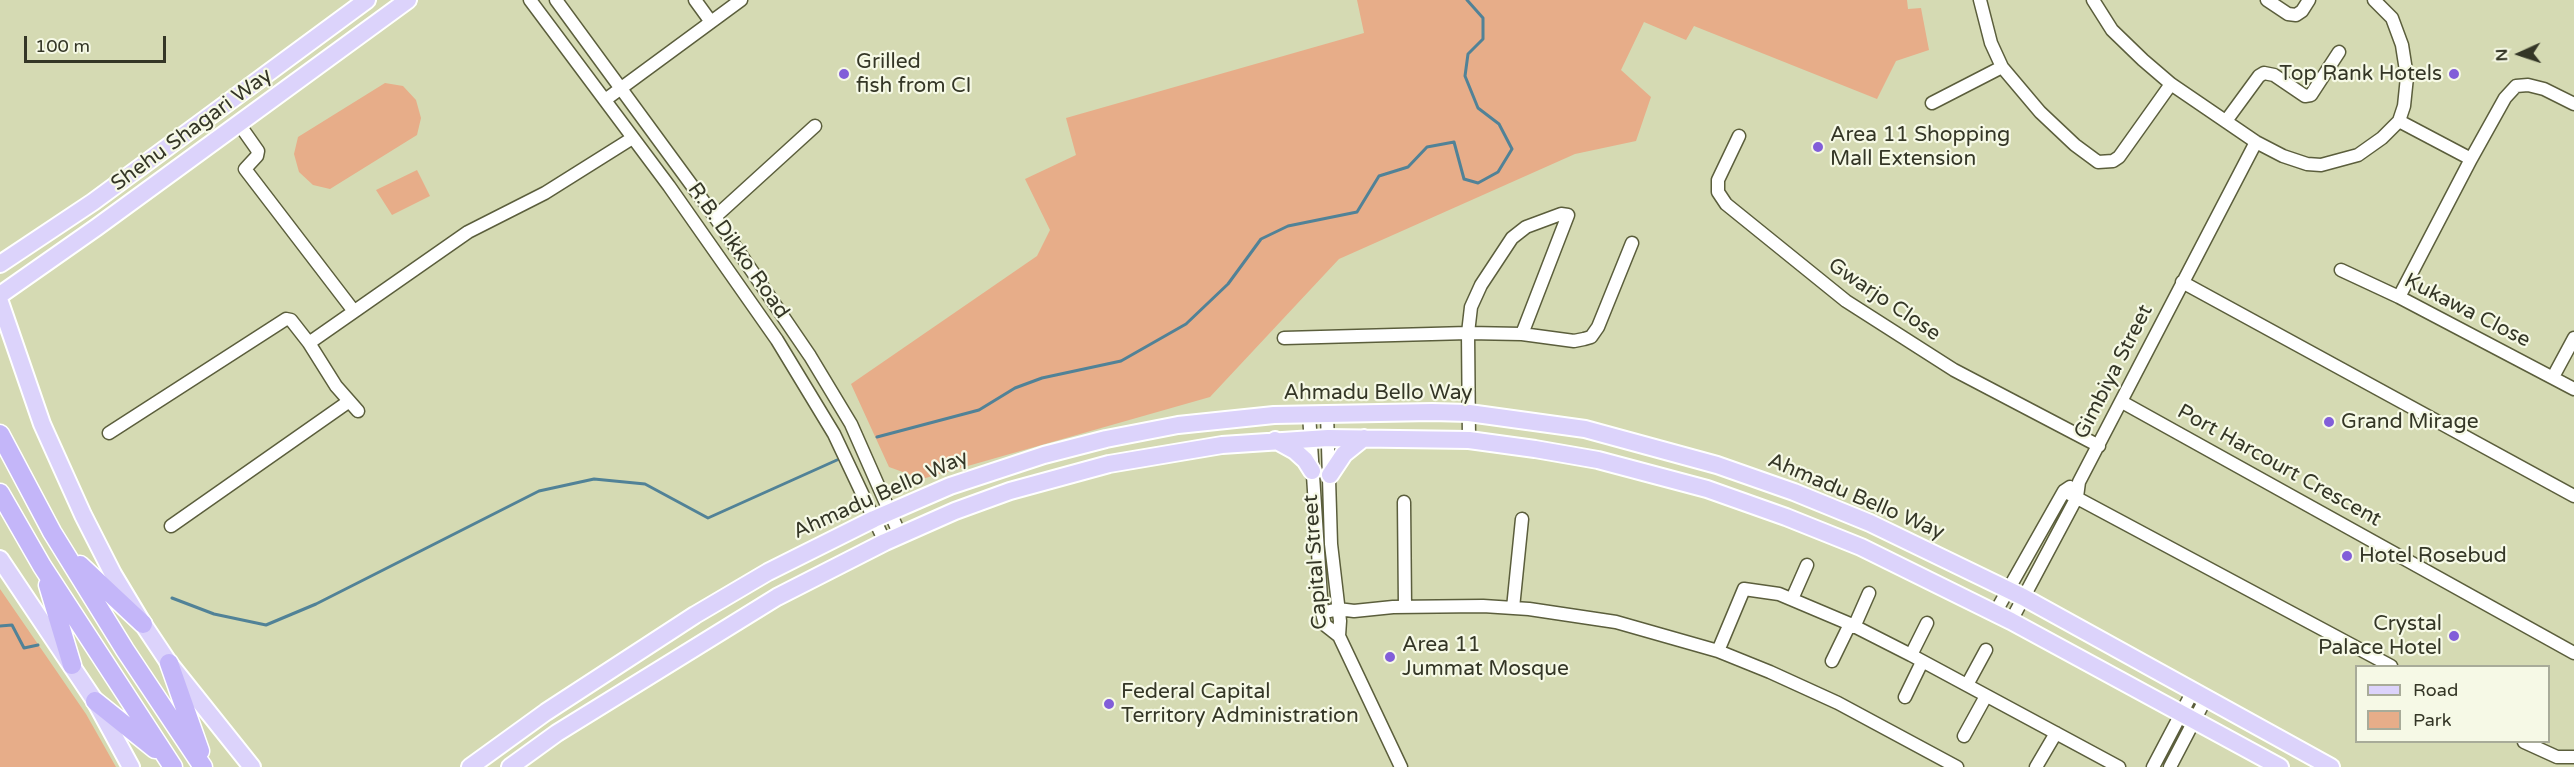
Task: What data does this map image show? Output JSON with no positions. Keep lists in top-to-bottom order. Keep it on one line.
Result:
{"streets":{"main road":["Shehu Shagari Way","Ahmadu Bello Way"],"street":["R.B. Dikko Road","Gwarjo Close","Kukawa Close","Gimbiya Street","Port Harcourt Crescent","Capital Street"]},"crossings":[["R.B. Dikko Road","Ahmadu Bello Way"],["Gwarjo Close","Gimbiya Street"],["Gimbiya Street","Ahmadu Bello Way"],["Gimbiya Street","Port Harcourt Crescent"],["Ahmadu Bello Way","Capital Street"]],"places":["Grilled fish from CI","Top Rank Hotels","Area 11 Shopping Mall Extension","Grand Mirage","Hotel Rosebud","Crystal Palace Hotel","Area 11 Jummat Mosque","Federal Capital Territory Administration"],"legend":["Road","Park"],"scale_bar":"100 m","north":"left"}
